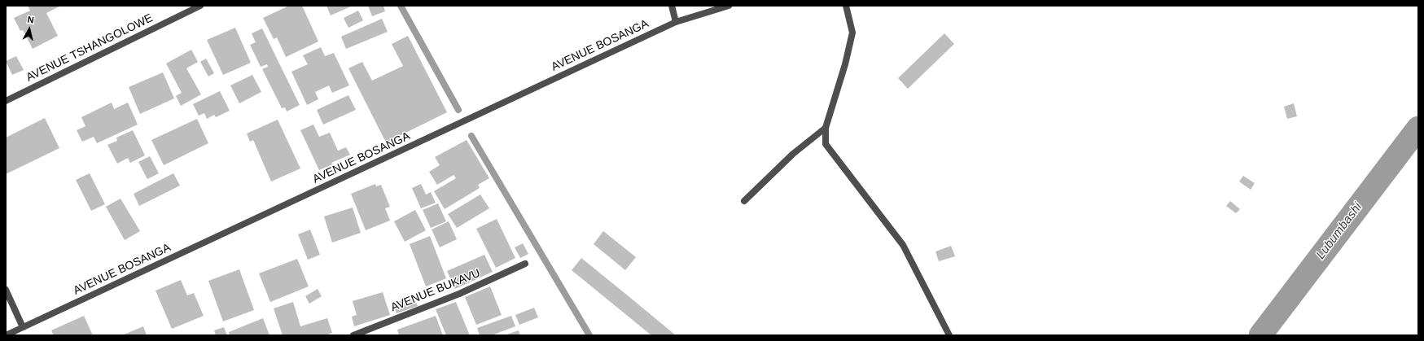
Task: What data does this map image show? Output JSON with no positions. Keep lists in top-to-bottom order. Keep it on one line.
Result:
{"streets":{"street":["AVENUE BOSANGA","AVENUE TSHANGOLOWE","AVENUE BUKAVU"]},"water":["Lubumbashi"],"north":"top"}
